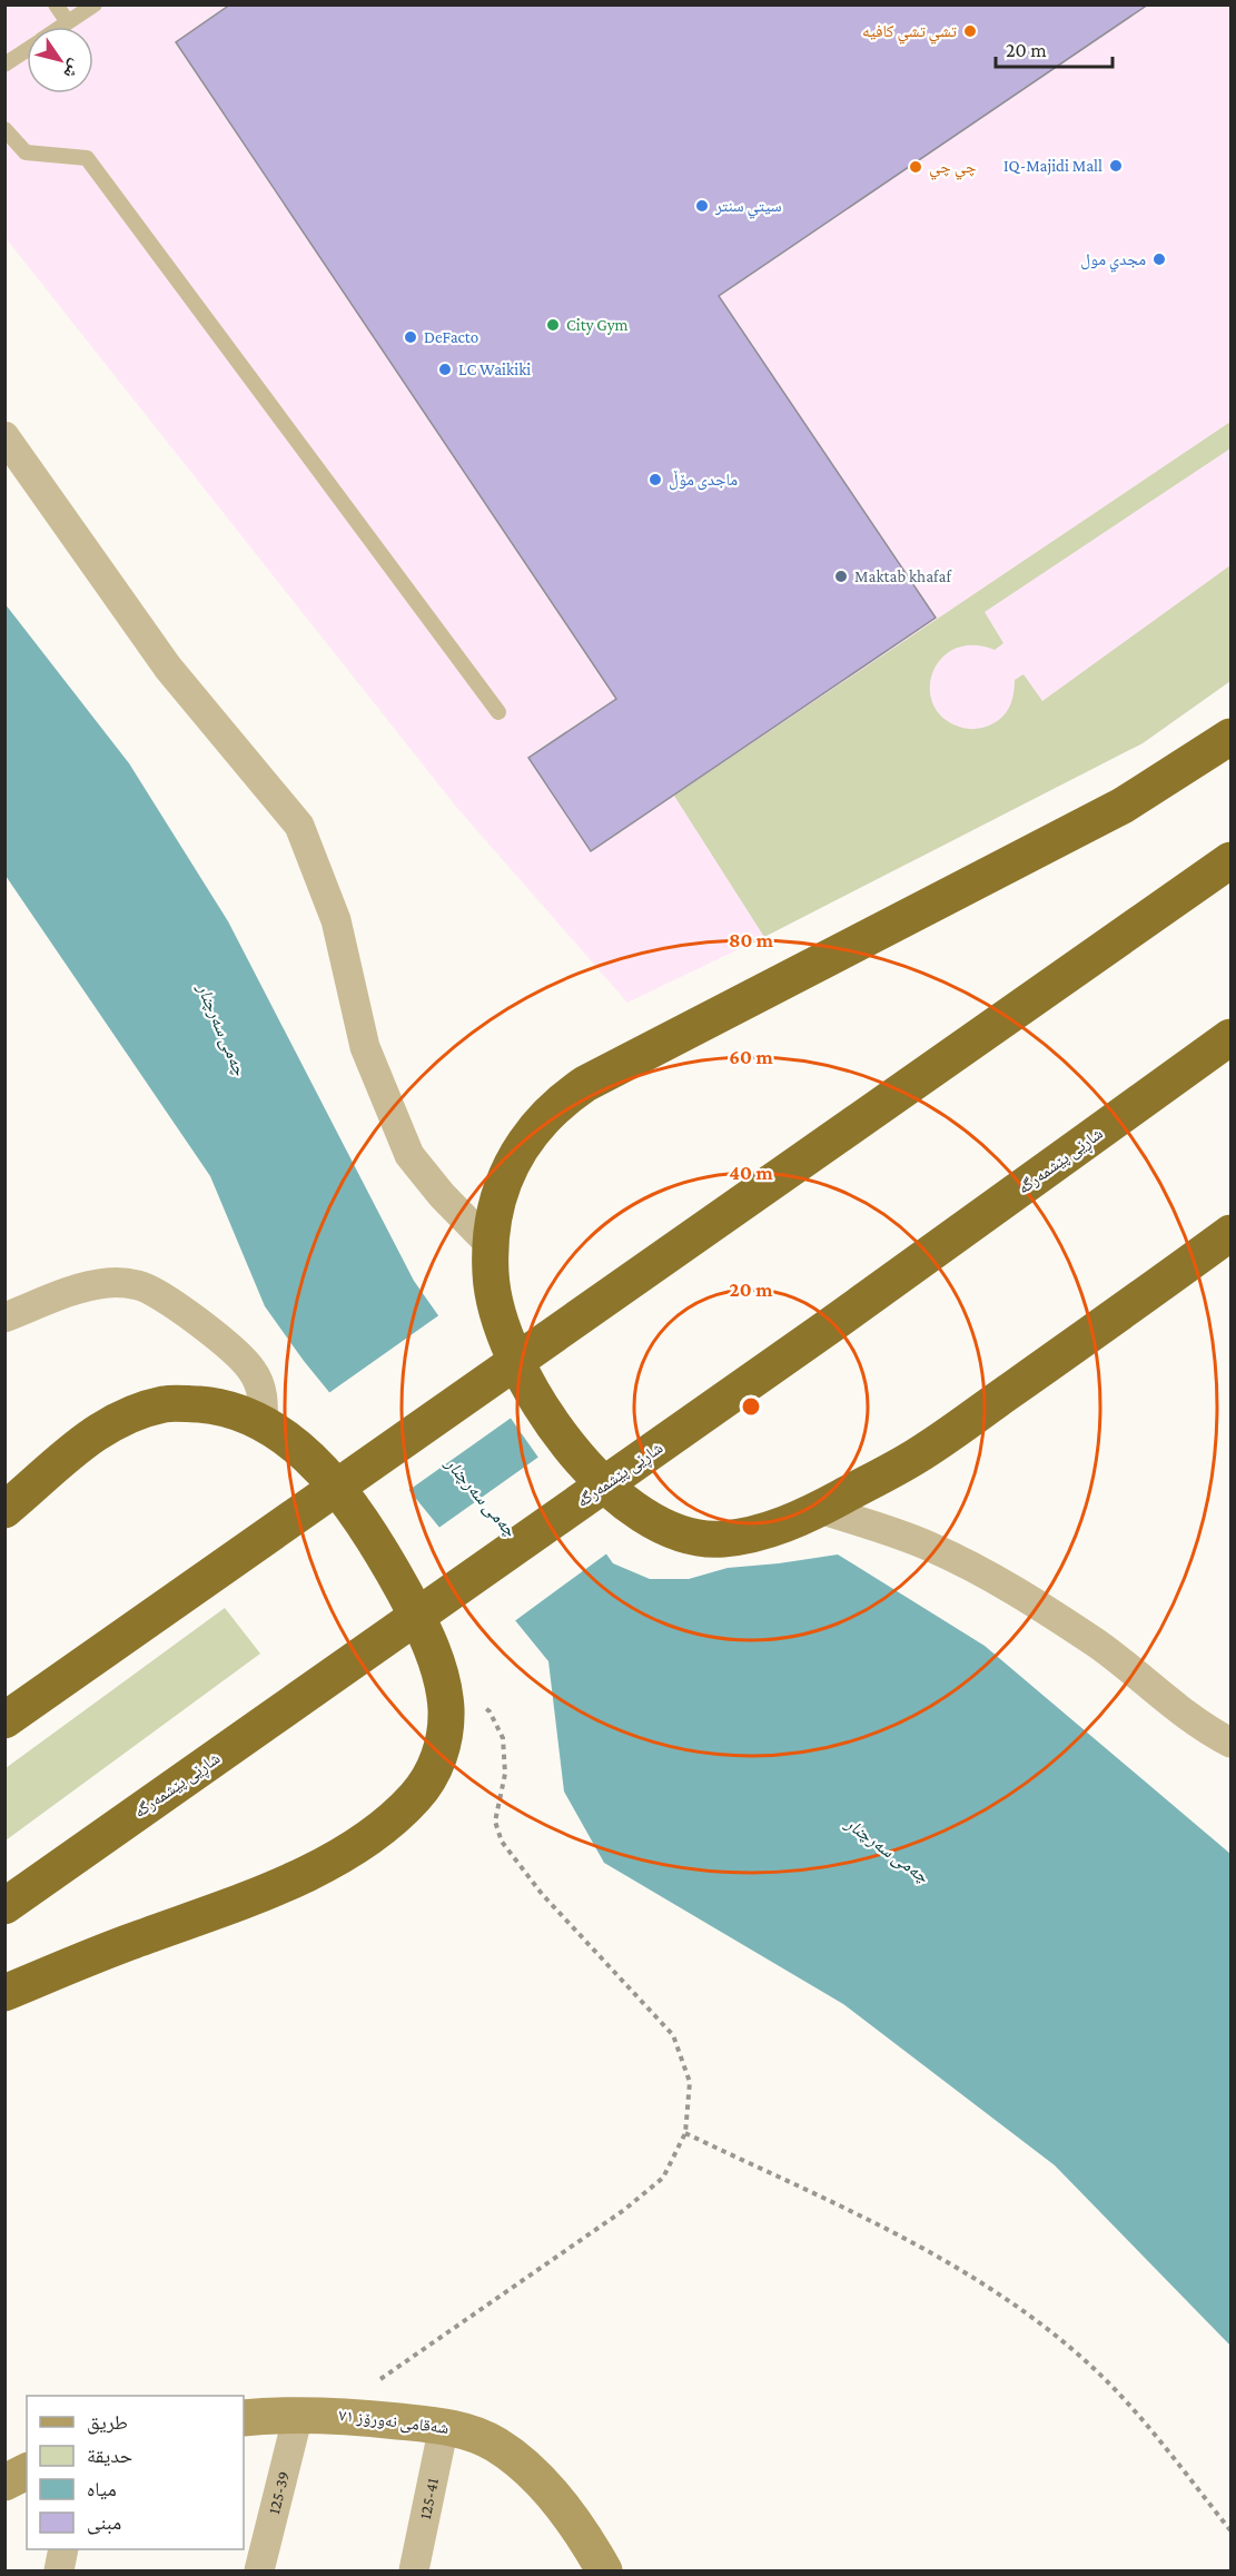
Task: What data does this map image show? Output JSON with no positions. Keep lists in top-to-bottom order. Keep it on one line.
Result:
{"streets":{"highway":["شاڕێی پێشمەرگە"],"street":["شەقامی نەورۆز ٧١","125-39","125-41"]},"crossings":[["شەقامی نەورۆز ٧١","125-39"],["شەقامی نەورۆز ٧١","125-41"]],"water":["چەمی سەرچنار"],"places":["تشي تشي كافيه","IQ-Majidi Mall","چي چي","سيتي سنتر","مجدي مول","City Gym","DeFacto","LC Waikiki","ماجدی مۆڵ","Maktab khafaf"],"legend":["طريق","حديقة","مياه","مبنى"],"scale_bar":"20 m","north":"bottom right","rings":["80 m","60 m","40 m","20 m"]}
